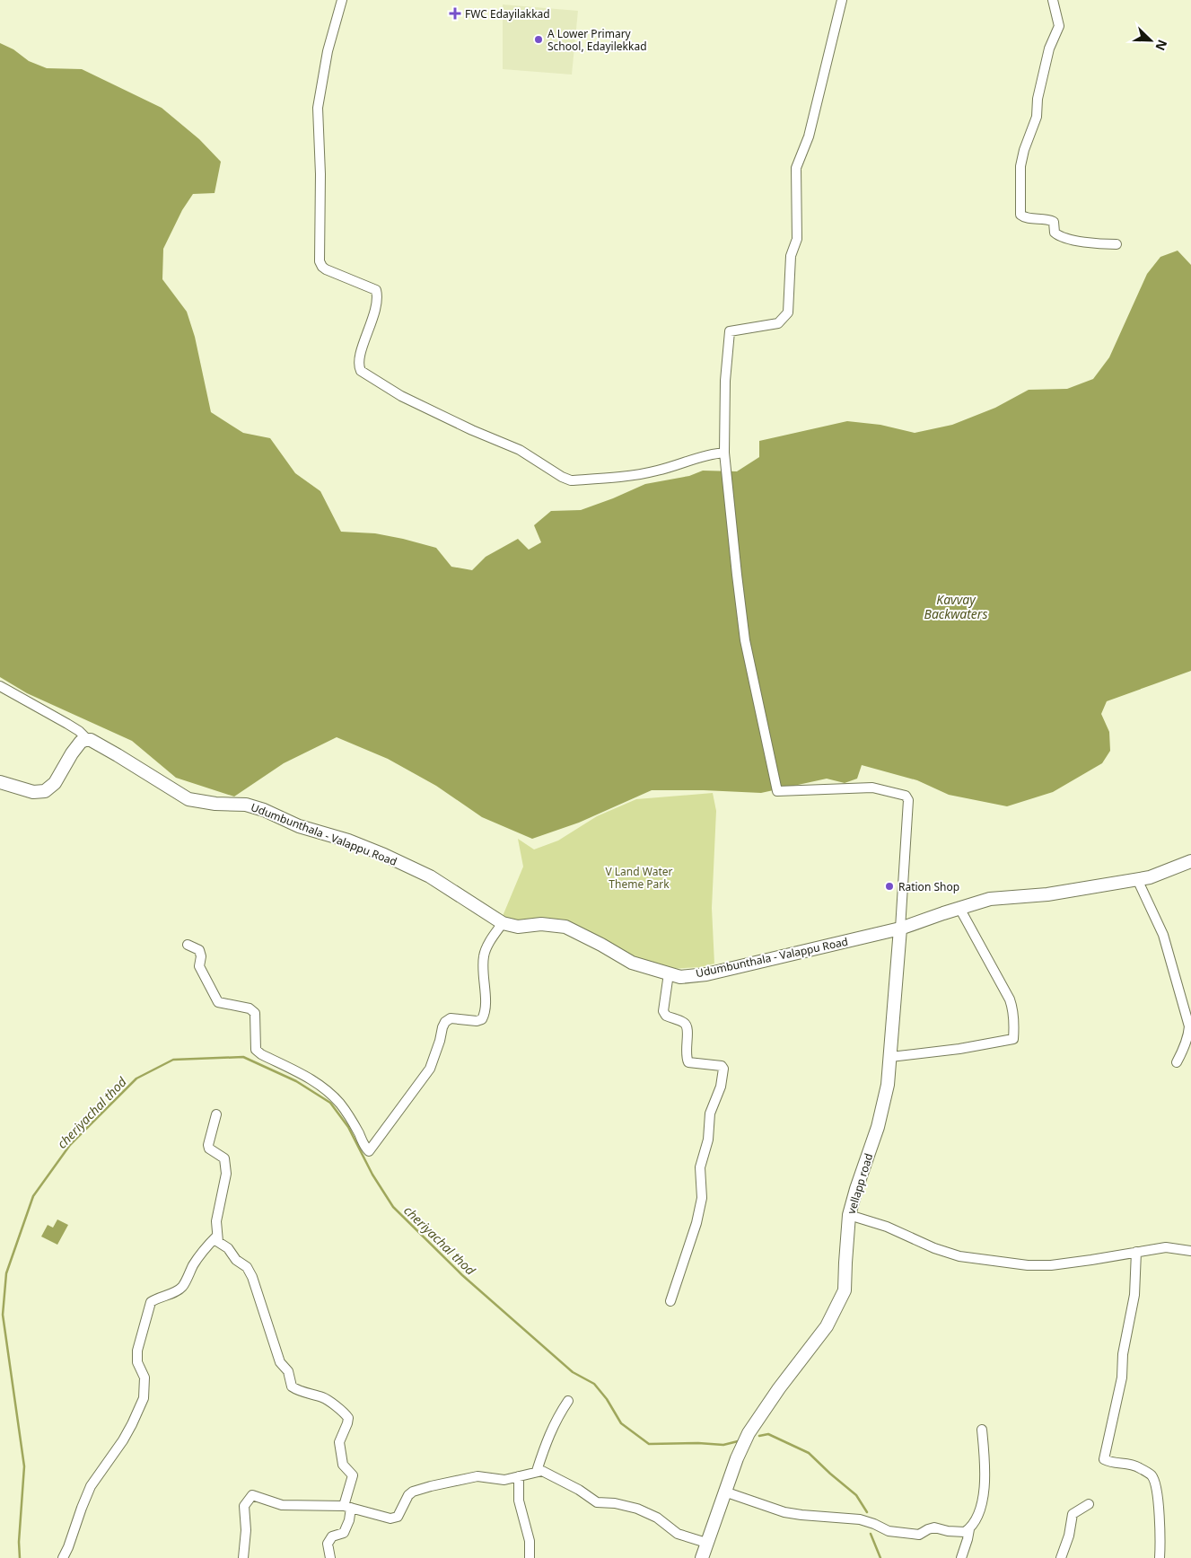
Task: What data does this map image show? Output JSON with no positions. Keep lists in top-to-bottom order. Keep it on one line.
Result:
{"streets":{"main road":["Udumbunthala - Valappu Road","vellapp road"]},"crossings":[["Udumbunthala - Valappu Road","vellapp road"]],"water":["Kavvay Backwaters","cheriyachal thod"],"parks":["V Land Water Theme Park"],"places":{"health":["FWC Edayilakkad"],"other":["A Lower Primary School, Edayilekkad","Ration Shop"]},"north":"bottom right"}
